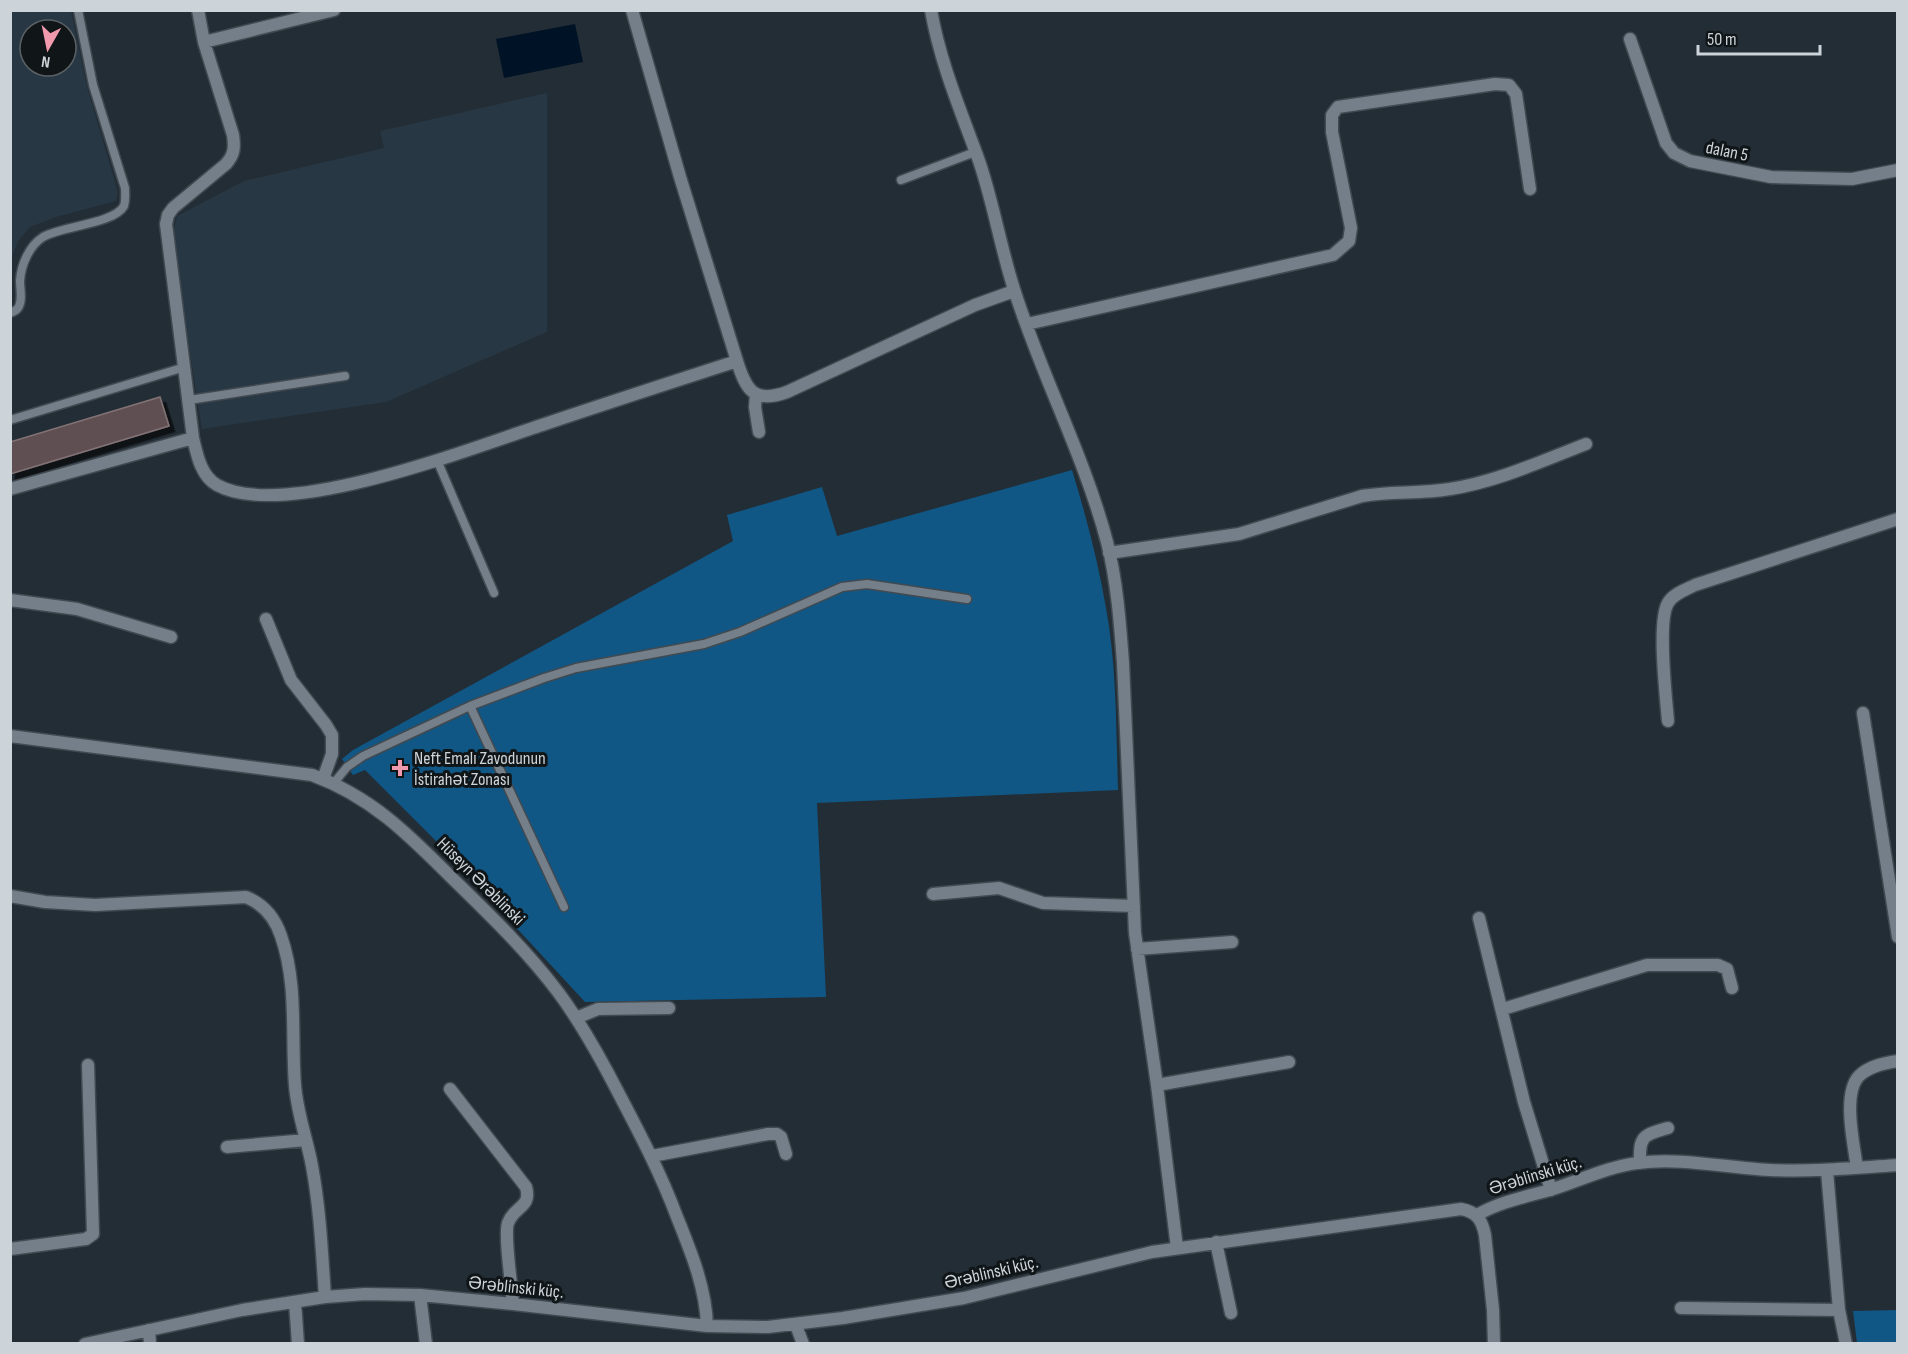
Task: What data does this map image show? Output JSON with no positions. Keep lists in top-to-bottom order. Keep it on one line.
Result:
{"streets":{"street":["dalan 5","Hüseyn Ərəblinski","Ərəblinski küç."]},"crossings":[["Hüseyn Ərəblinski","Ərəblinski küç."]],"places":{"health":["Neft Emalı Zavodunun İstirahət Zonası"]},"scale_bar":"50 m","north":"bottom"}
